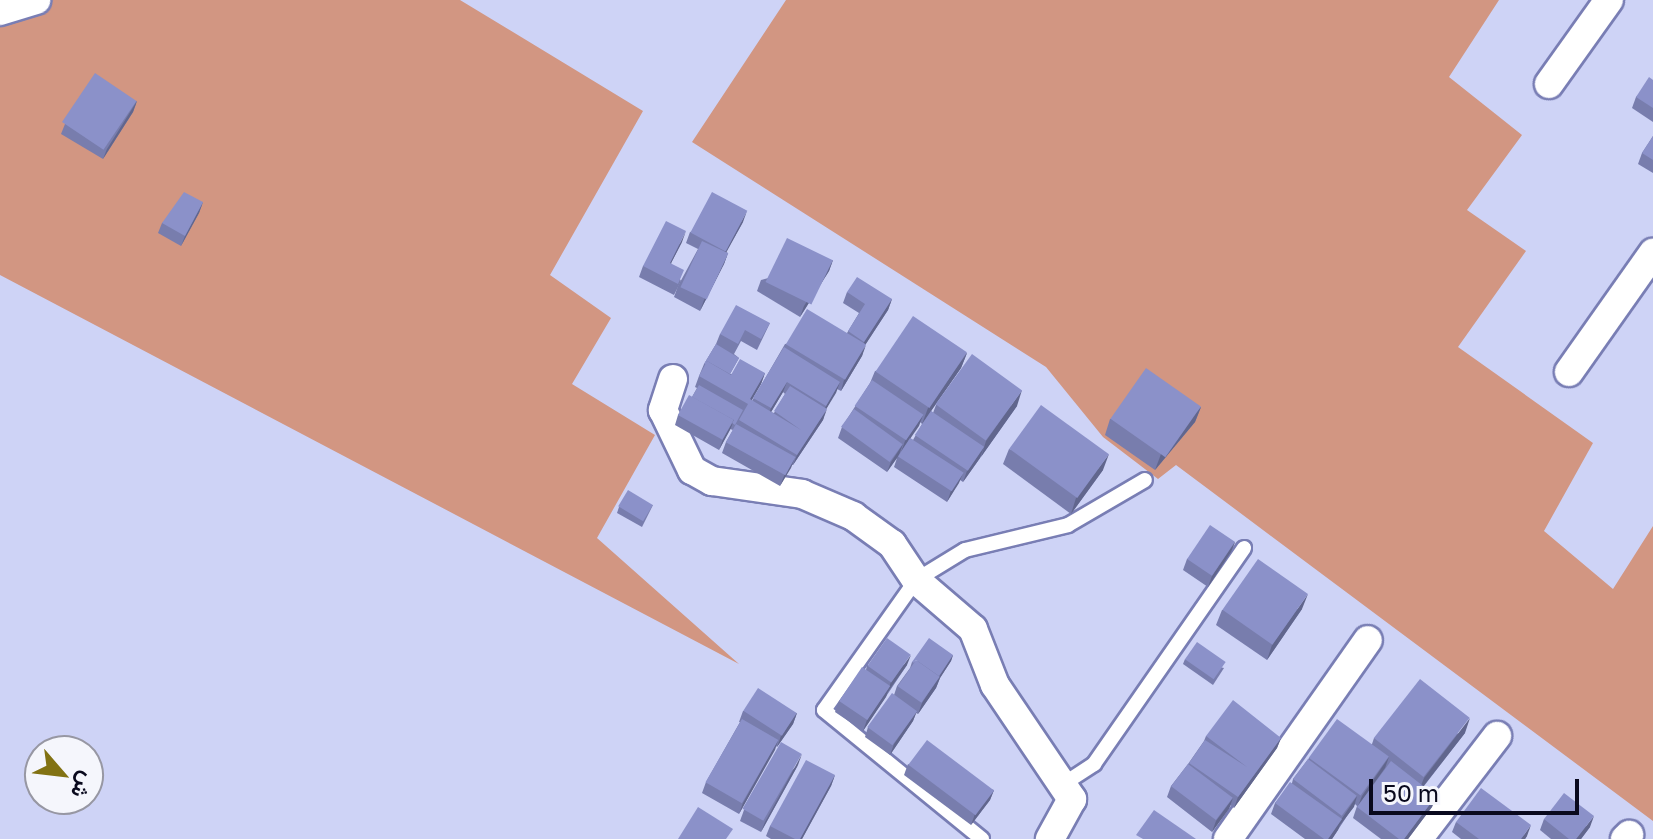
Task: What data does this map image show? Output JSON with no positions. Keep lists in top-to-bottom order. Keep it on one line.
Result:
{"scale_bar":"50 m","north":"bottom right"}
